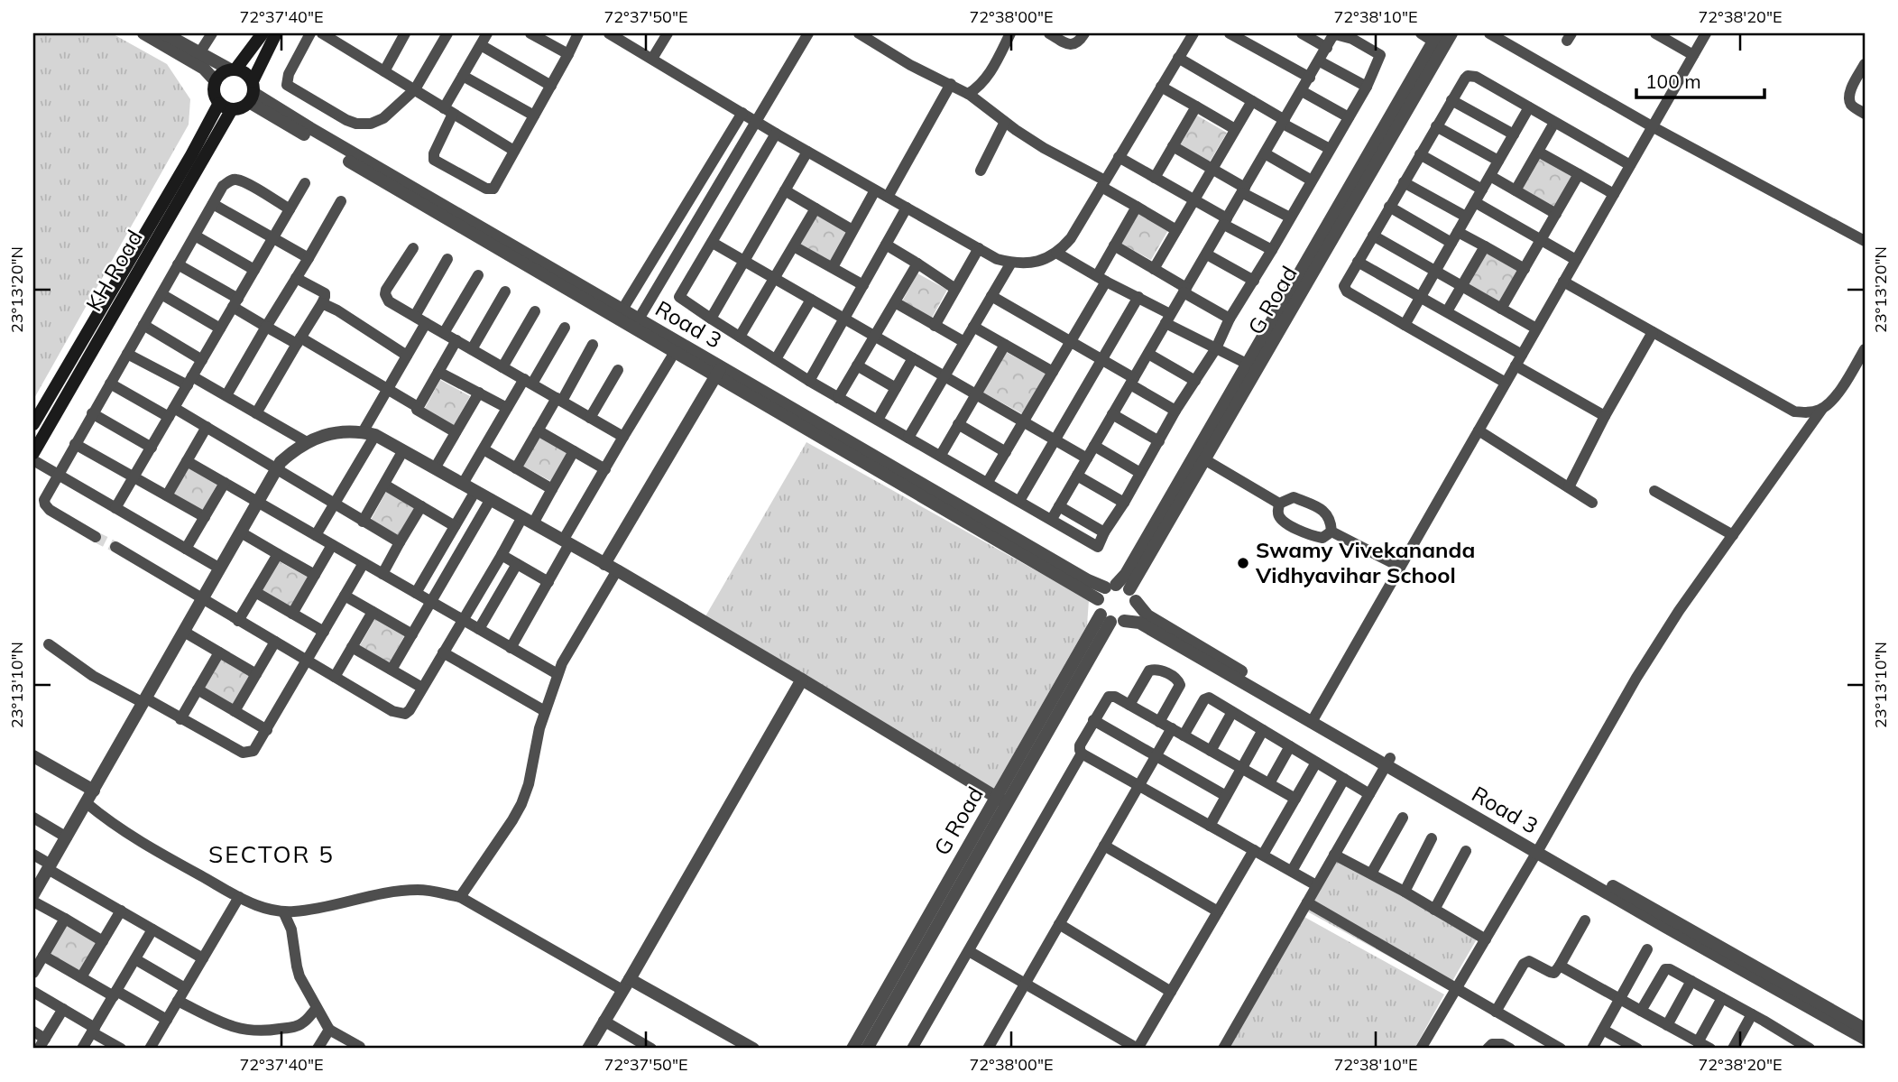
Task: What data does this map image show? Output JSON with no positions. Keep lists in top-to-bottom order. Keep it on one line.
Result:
{"streets":{"main road":["KH Road"],"street":["G Road","Road 3"]},"crossings":[["KH Road","Road 3"],["G Road","Road 3"]],"districts":["SECTOR 5"],"places":["Swamy Vivekananda Vidhyavihar School"],"scale_bar":"100 m","coordinates":["72°37'40\"E","72°37'50\"E","72°38'00\"E","72°38'10\"E","72°38'20\"E","23°13'20\"N","23°13'10\"N"]}
